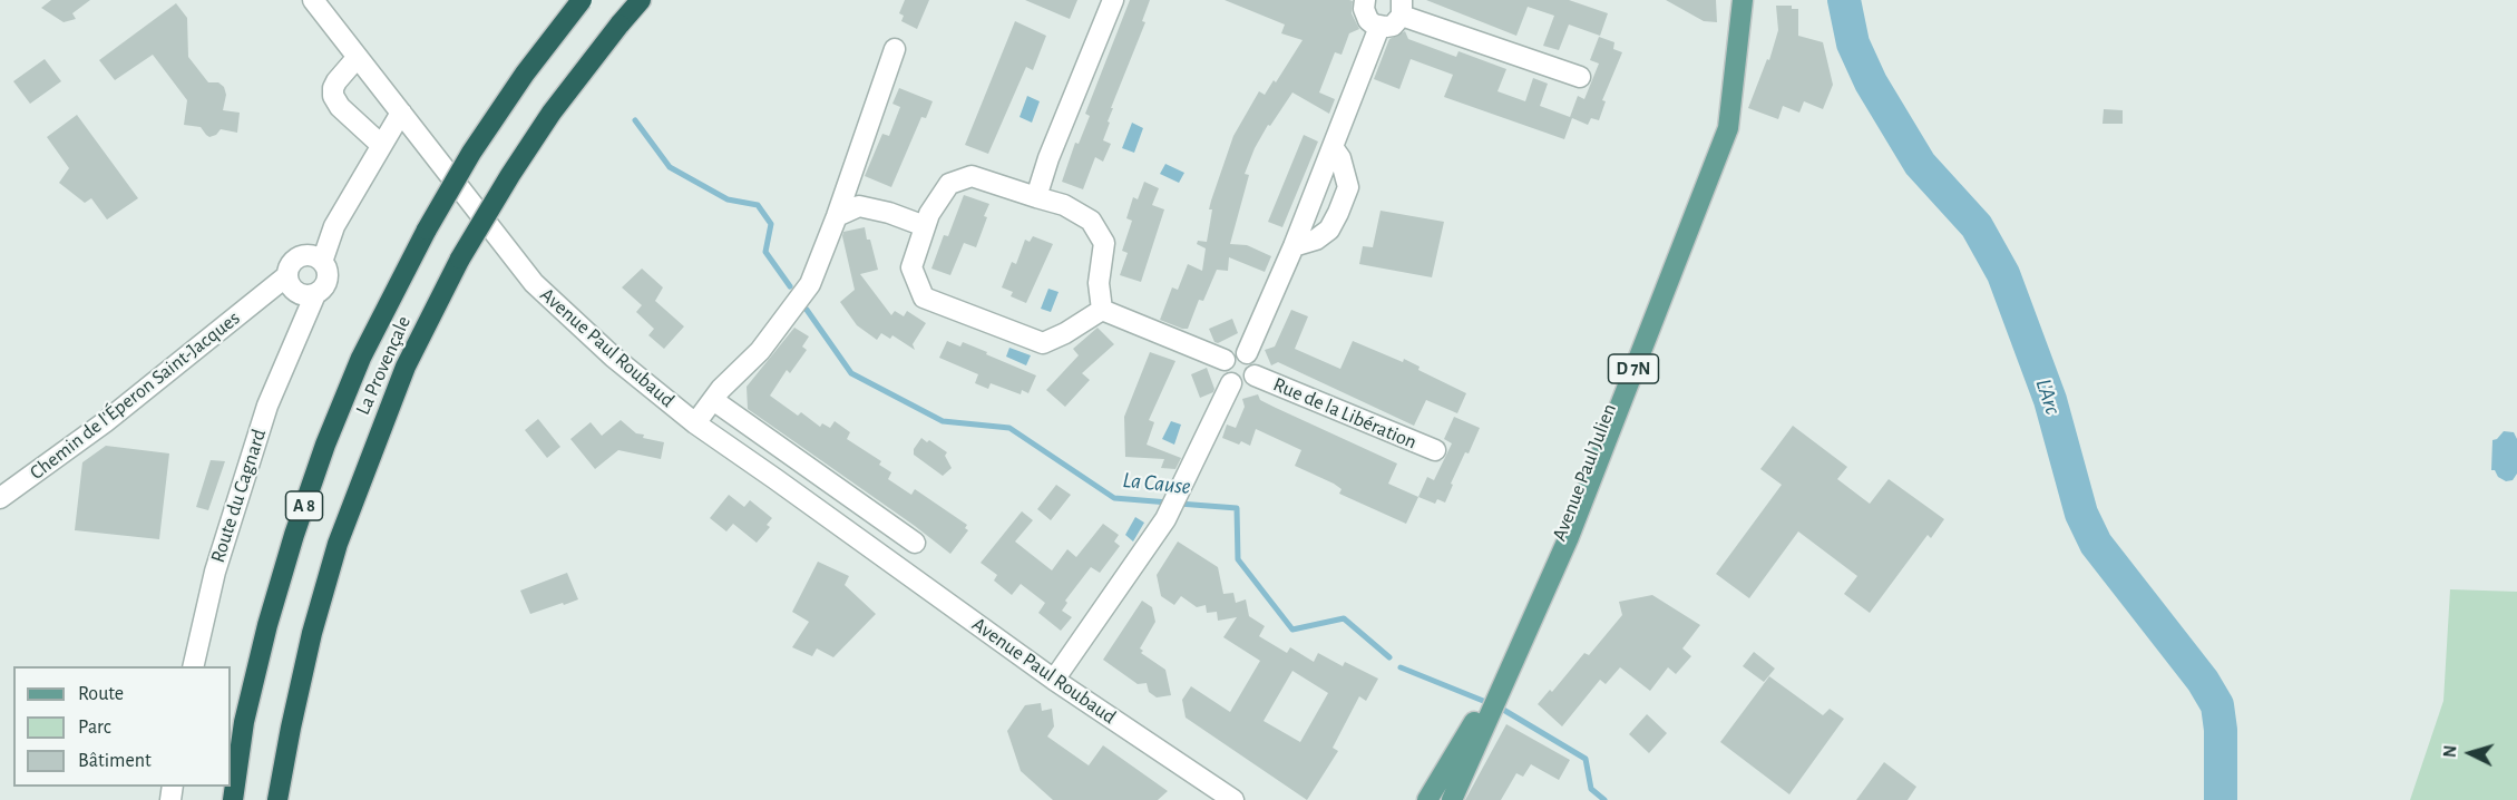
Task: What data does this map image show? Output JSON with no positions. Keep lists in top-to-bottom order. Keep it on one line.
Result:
{"streets":{"highway":["La Provençale","A 8"],"main road":["D 7N","Avenue Paul Julien"],"street":["Avenue Paul Roubaud","Chemin de l'Éperon Saint-Jacques","Rue de la Libération","Route du Cagnard"]},"crossings":[["Chemin de l'Éperon Saint-Jacques","Route du Cagnard"]],"water":["L'Arc","La Cause"],"legend":["Route","Parc","Bâtiment"],"north":"left"}
